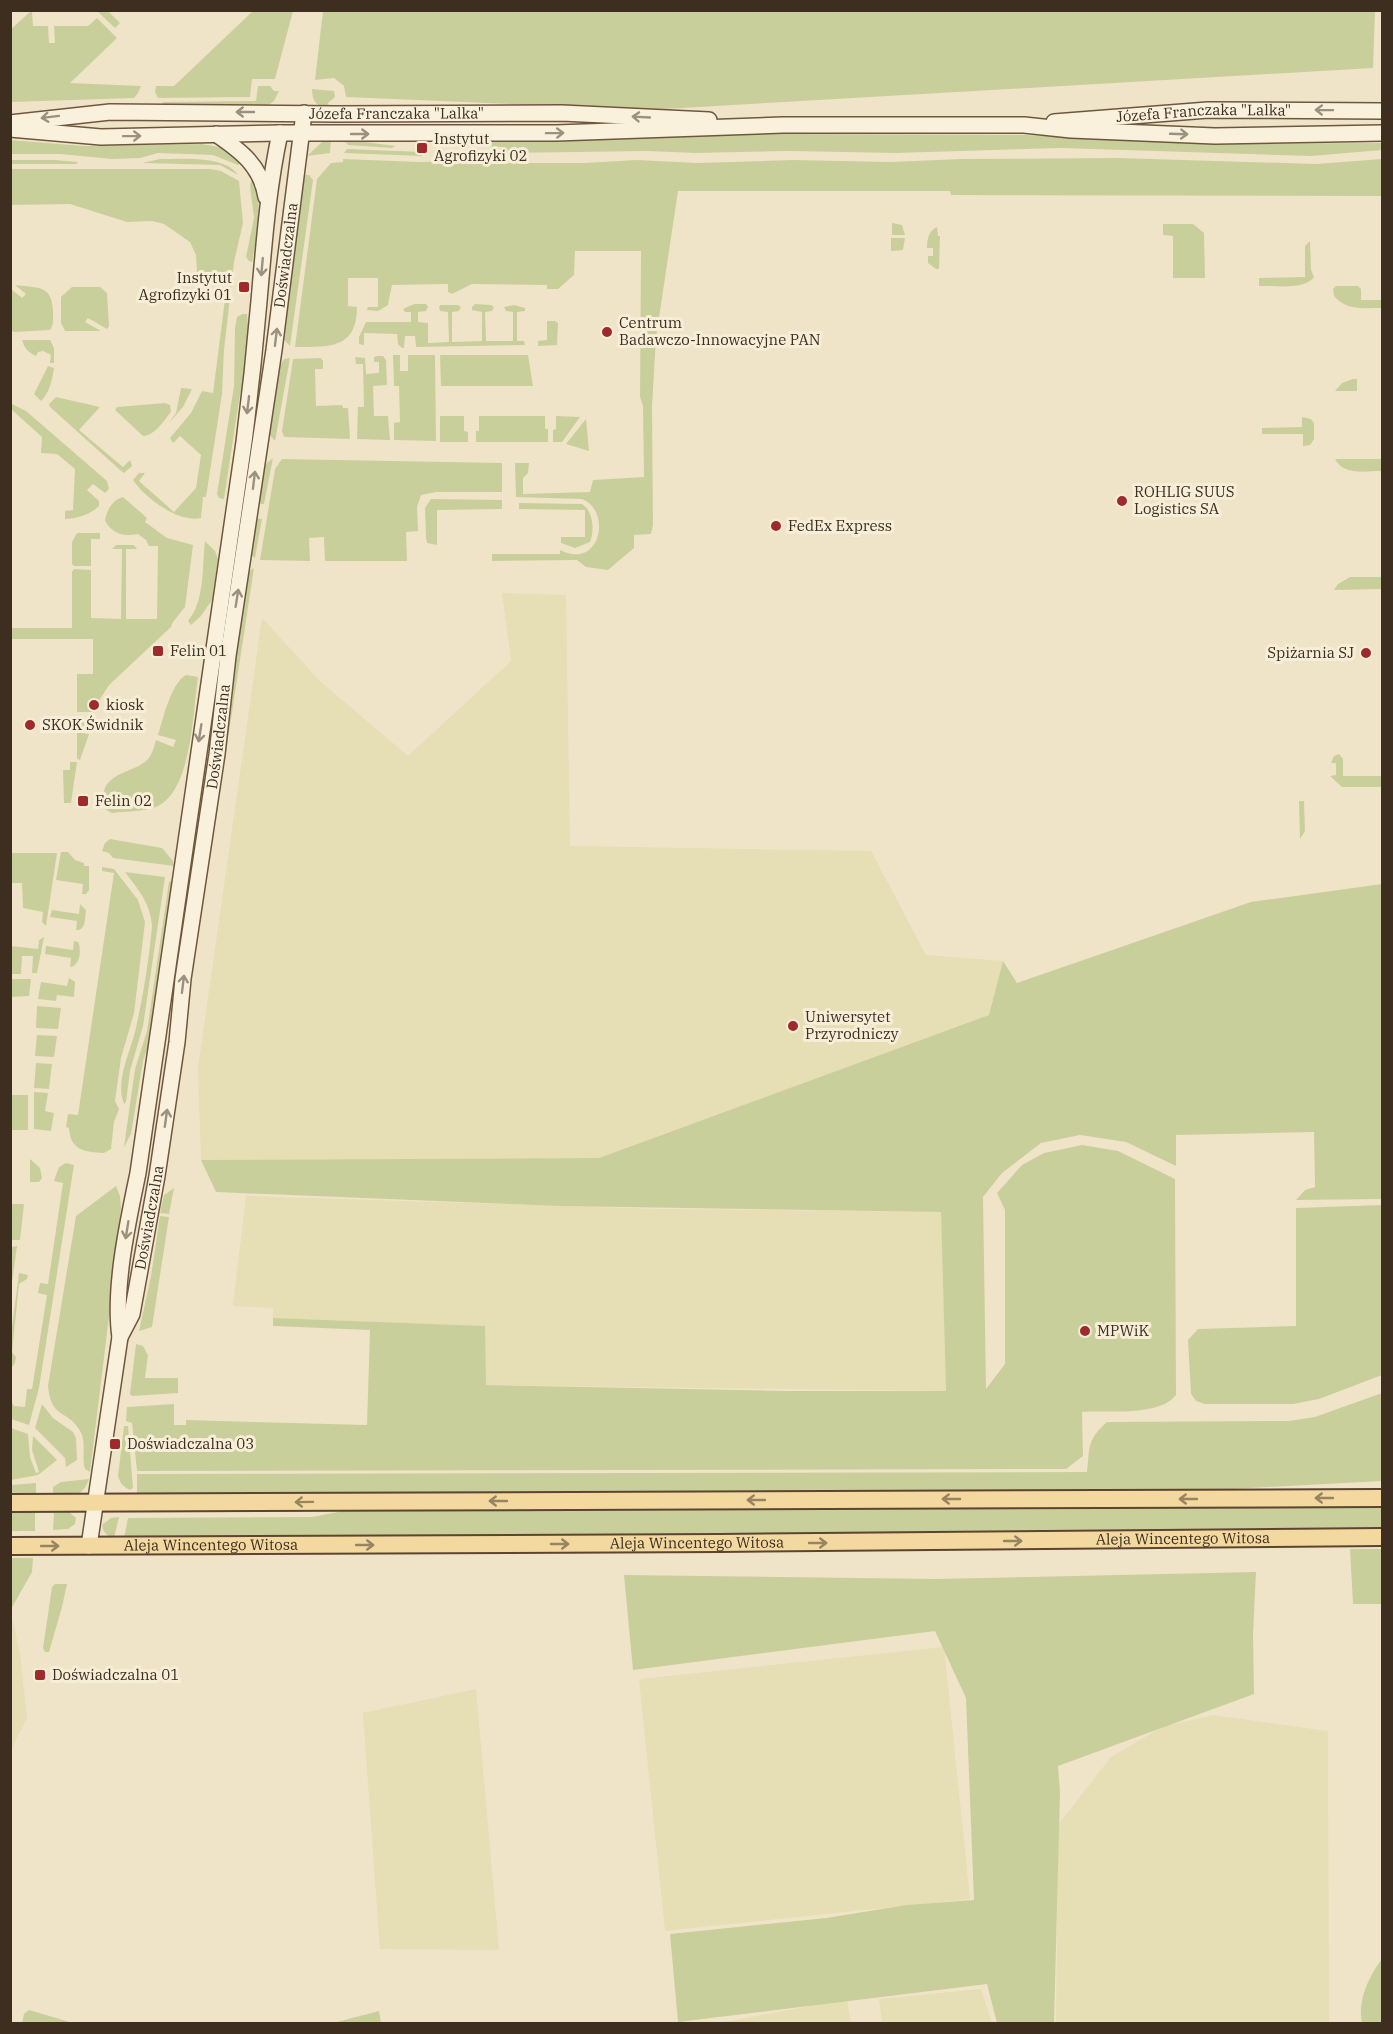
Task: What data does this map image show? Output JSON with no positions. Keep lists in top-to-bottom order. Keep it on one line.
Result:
{"streets":{"main road":["Aleja Wincentego Witosa"],"street":["Józefa Franczaka \"Lalka\"","Doświadczalna"]},"crossings":[["Józefa Franczaka \"Lalka\"","Doświadczalna"],["Doświadczalna","Aleja Wincentego Witosa"]],"places":{"transit":["Instytut Agrofizyki 02","Instytut Agrofizyki 01","Felin 01","Felin 02","Doświadczalna 03","Doświadczalna 01"],"other":["Centrum Badawczo-Innowacyjne PAN","ROHLIG SUUS Logistics SA","FedEx Express","Spiżarnia SJ","kiosk","SKOK Świdnik","Uniwersytet Przyrodniczy","MPWiK"]}}
